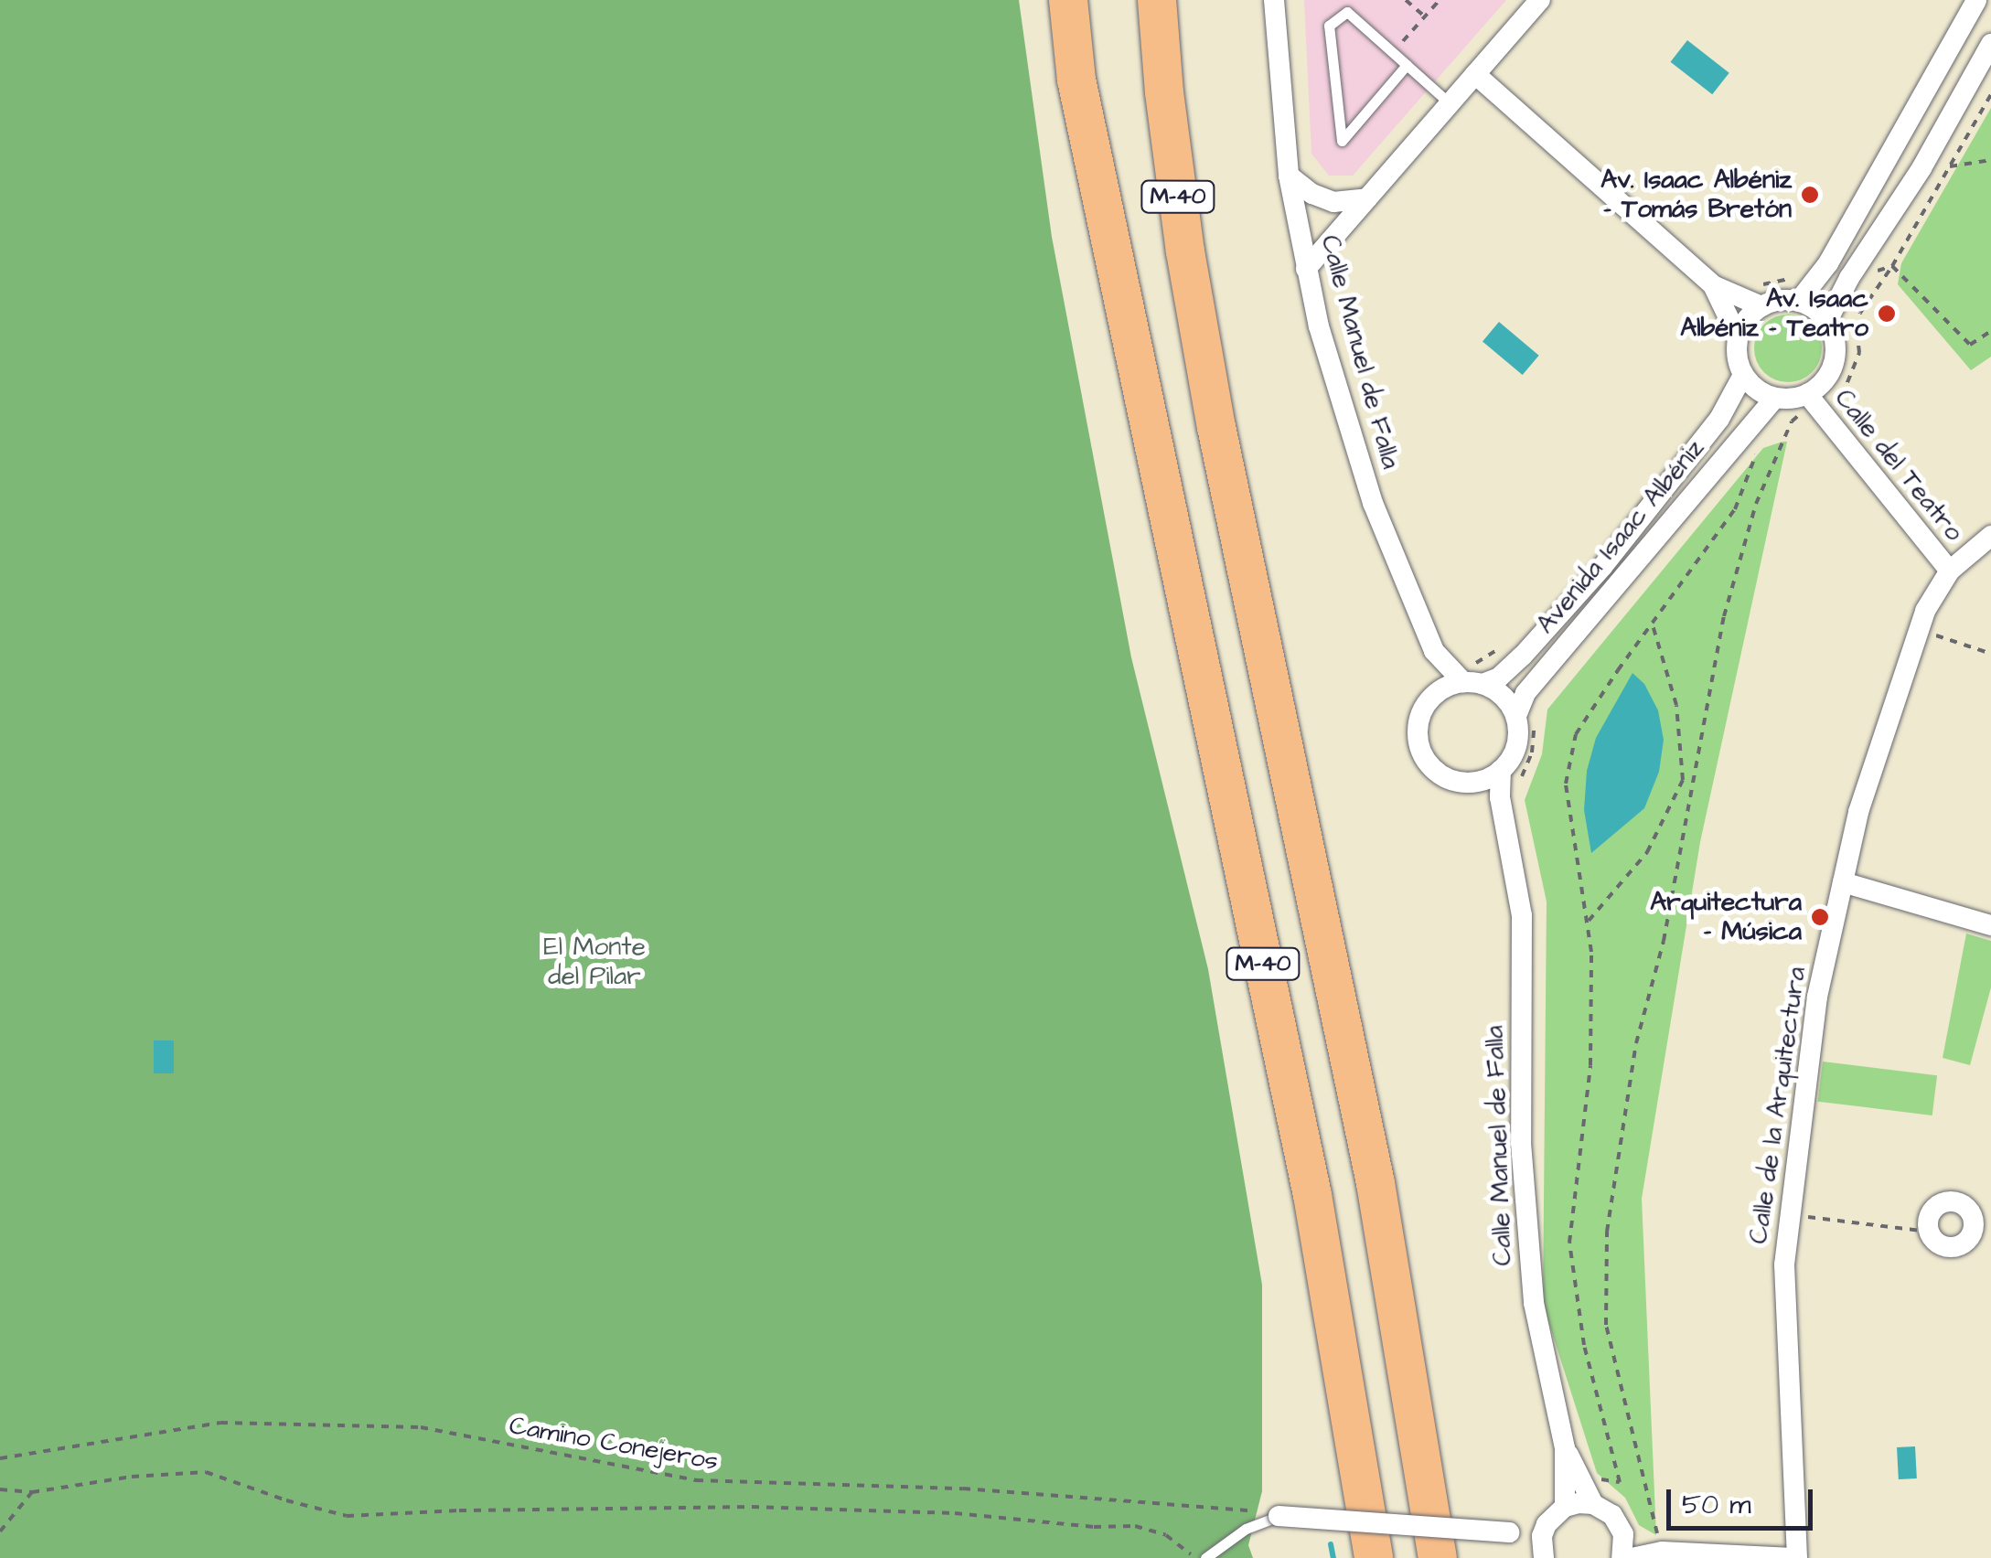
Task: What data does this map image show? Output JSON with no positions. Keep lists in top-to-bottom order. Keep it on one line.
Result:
{"streets":{"highway":["M-40"],"street":["Calle Manuel de Falla","Calle del Teatro","Avenida Isaac Albéniz","Calle de la Arquitectura"],"path":["Camino Conejeros"]},"crossings":[["Calle Manuel de Falla","Avenida Isaac Albéniz"],["Calle del Teatro","Avenida Isaac Albéniz"],["Calle del Teatro","Calle de la Arquitectura"]],"parks":["El Monte del Pilar"],"places":["Av. Isaac Albéniz - Tomás Bretón","Av. Isaac Albéniz - Teatro","Arquitectura - Música"],"scale_bar":"50 m"}
